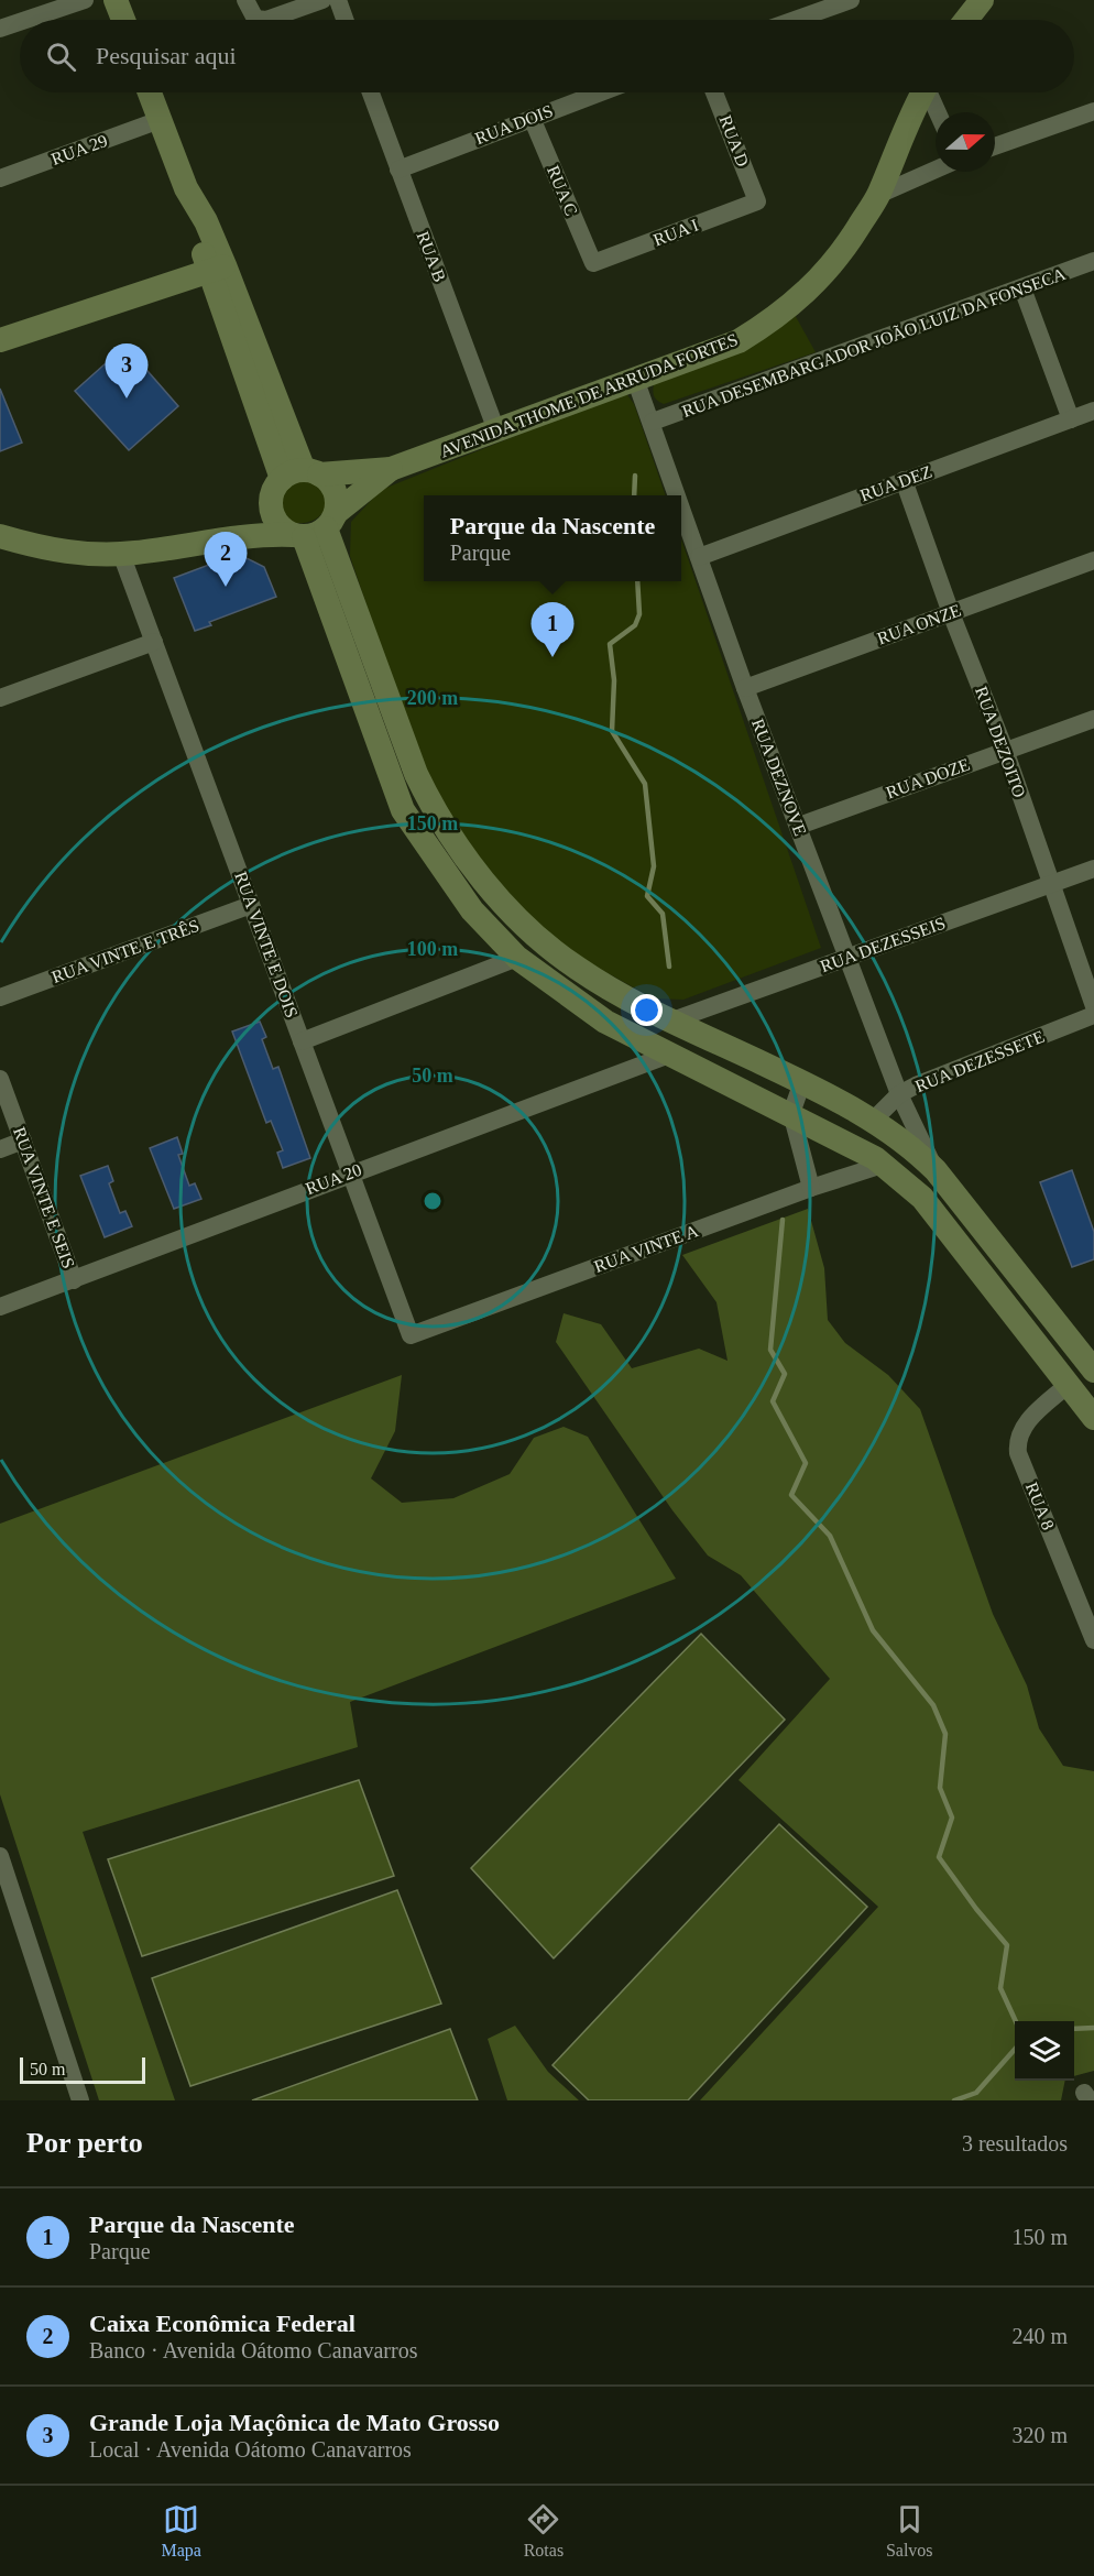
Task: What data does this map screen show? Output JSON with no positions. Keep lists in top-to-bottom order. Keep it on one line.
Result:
{"streets":{"main road":["AVENIDA THOME DE ARRUDA FORTES"],"street":["RUA DOIS","RUA D","RUA 29","RUA C","RUA I","RUA B","RUA DESEMBARGADOR JOÃO LUIZ DA FONSECA","RUA DEZ","RUA ONZE","RUA DEZOITO","RUA DEZNOVE","RUA DOZE","RUA VINTE E DOIS","RUA DEZESSEIS","RUA VINTE E TRÊS","RUA DEZESSETE","RUA 20","RUA VINTE E SEIS","RUA VINTE A","RUA 8"]},"crossings":[["RUA DOIS","RUA C"],["RUA DOIS","RUA B"],["RUA D","RUA I"],["RUA C","RUA I"],["RUA B","AVENIDA THOME DE ARRUDA FORTES"],["RUA DESEMBARGADOR JOÃO LUIZ DA FONSECA","RUA DEZNOVE"],["AVENIDA THOME DE ARRUDA FORTES","RUA DEZNOVE"],["RUA DEZ","RUA DEZOITO"],["RUA DEZ","RUA DEZNOVE"],["RUA ONZE","RUA DEZOITO"],["RUA ONZE","RUA DEZNOVE"],["RUA DEZOITO","RUA DOZE"],["RUA DEZOITO","RUA DEZESSEIS"],["RUA DEZNOVE","RUA DOZE"],["RUA DEZNOVE","RUA DEZESSEIS"],["RUA DEZNOVE","RUA DEZESSETE"],["RUA VINTE E DOIS","RUA VINTE E TRÊS"],["RUA VINTE E DOIS","RUA 20"],["RUA VINTE E DOIS","RUA VINTE A"],["RUA 20","RUA VINTE E SEIS"]],"scale_bar":"50 m","north":"right","page":{"search":"Pesquisar aqui","pins":["3","2","1"],"popup":["Parque da Nascente","Parque"],"scale":"50 m","heading":["Por perto","3 resultados"],"list":[{"mark":"1","name":"Parque da Nascente","note":"Parque","value":"150 m"},{"mark":"2","name":"Caixa Econômica Federal","note":"Banco · Avenida Oátomo Canavarros","value":"240 m"},{"mark":"3","name":"Grande Loja Maçônica de Mato Grosso","note":"Local · Avenida Oátomo Canavarros","value":"320 m"}],"nav":["Mapa","Rotas","Salvos"]},"rings":["200 m","150 m","100 m","50 m"]}
